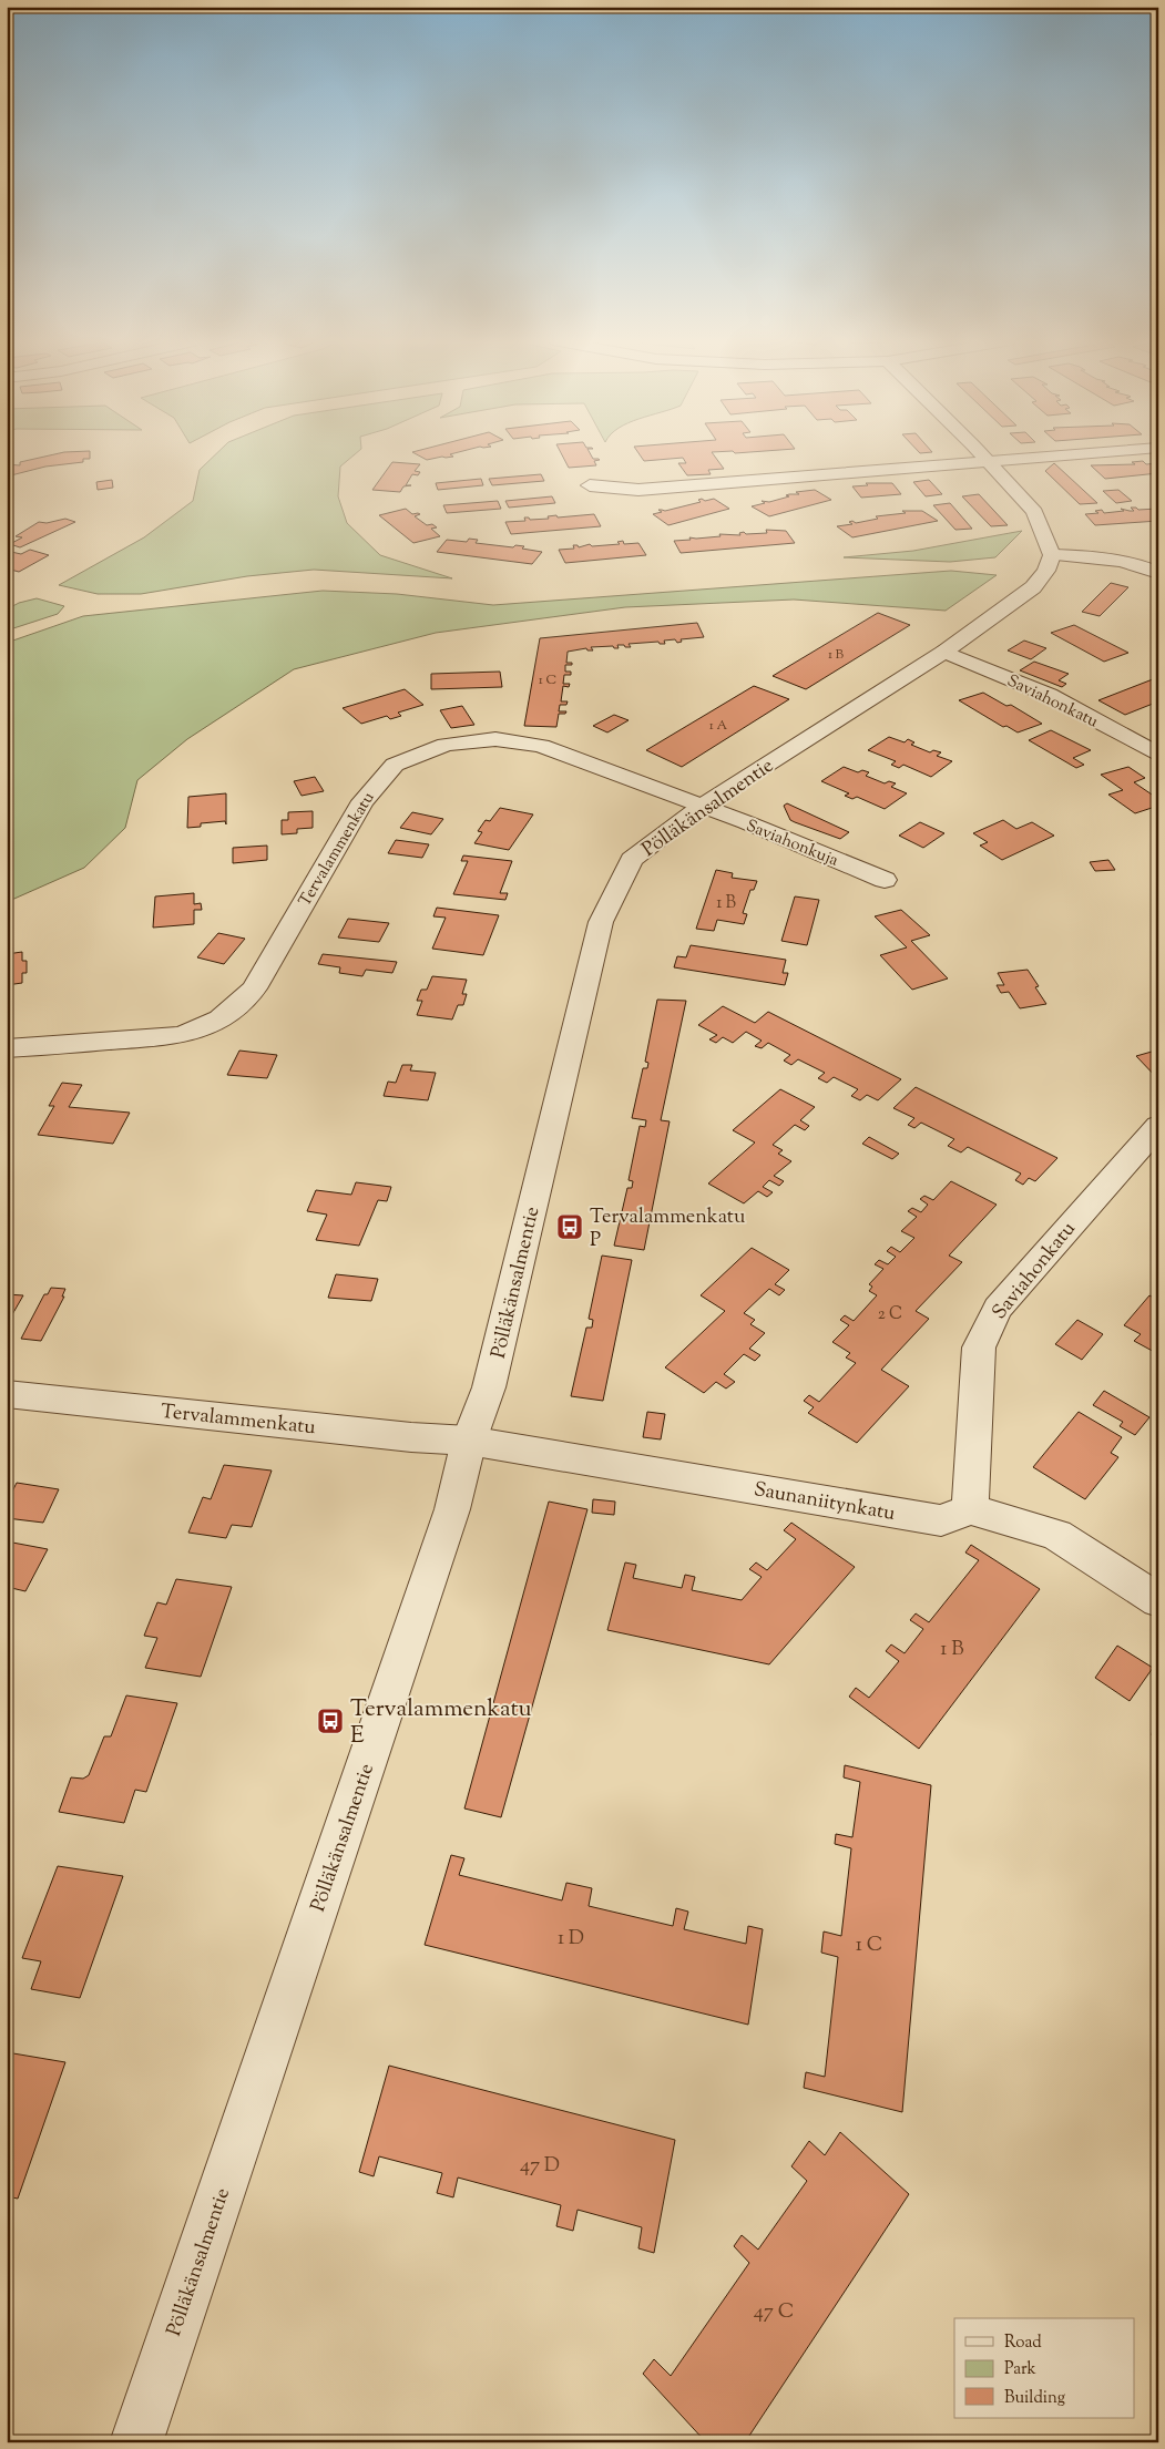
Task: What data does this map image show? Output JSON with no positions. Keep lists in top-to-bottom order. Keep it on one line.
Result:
{"streets":{"street":["Saviahonkatu","Pölläkänsalmentie","Saviahonkuja","Tervalammenkatu","Saunaniitynkatu"]},"crossings":[["Saviahonkatu","Pölläkänsalmentie"],["Saviahonkatu","Saunaniitynkatu"],["Pölläkänsalmentie","Saviahonkuja"],["Pölläkänsalmentie","Tervalammenkatu"],["Pölläkänsalmentie","Saunaniitynkatu"],["Saviahonkuja","Tervalammenkatu"],["Tervalammenkatu","Saunaniitynkatu"]],"places":{"bus stop":["Tervalammenkatu P","Tervalammenkatu E"]},"house_numbers":["1 B","1 C","1 A","1 B","2 C","1 B","1 D","1 C","47 D","47 C"],"legend":["Road","Park","Building"]}
